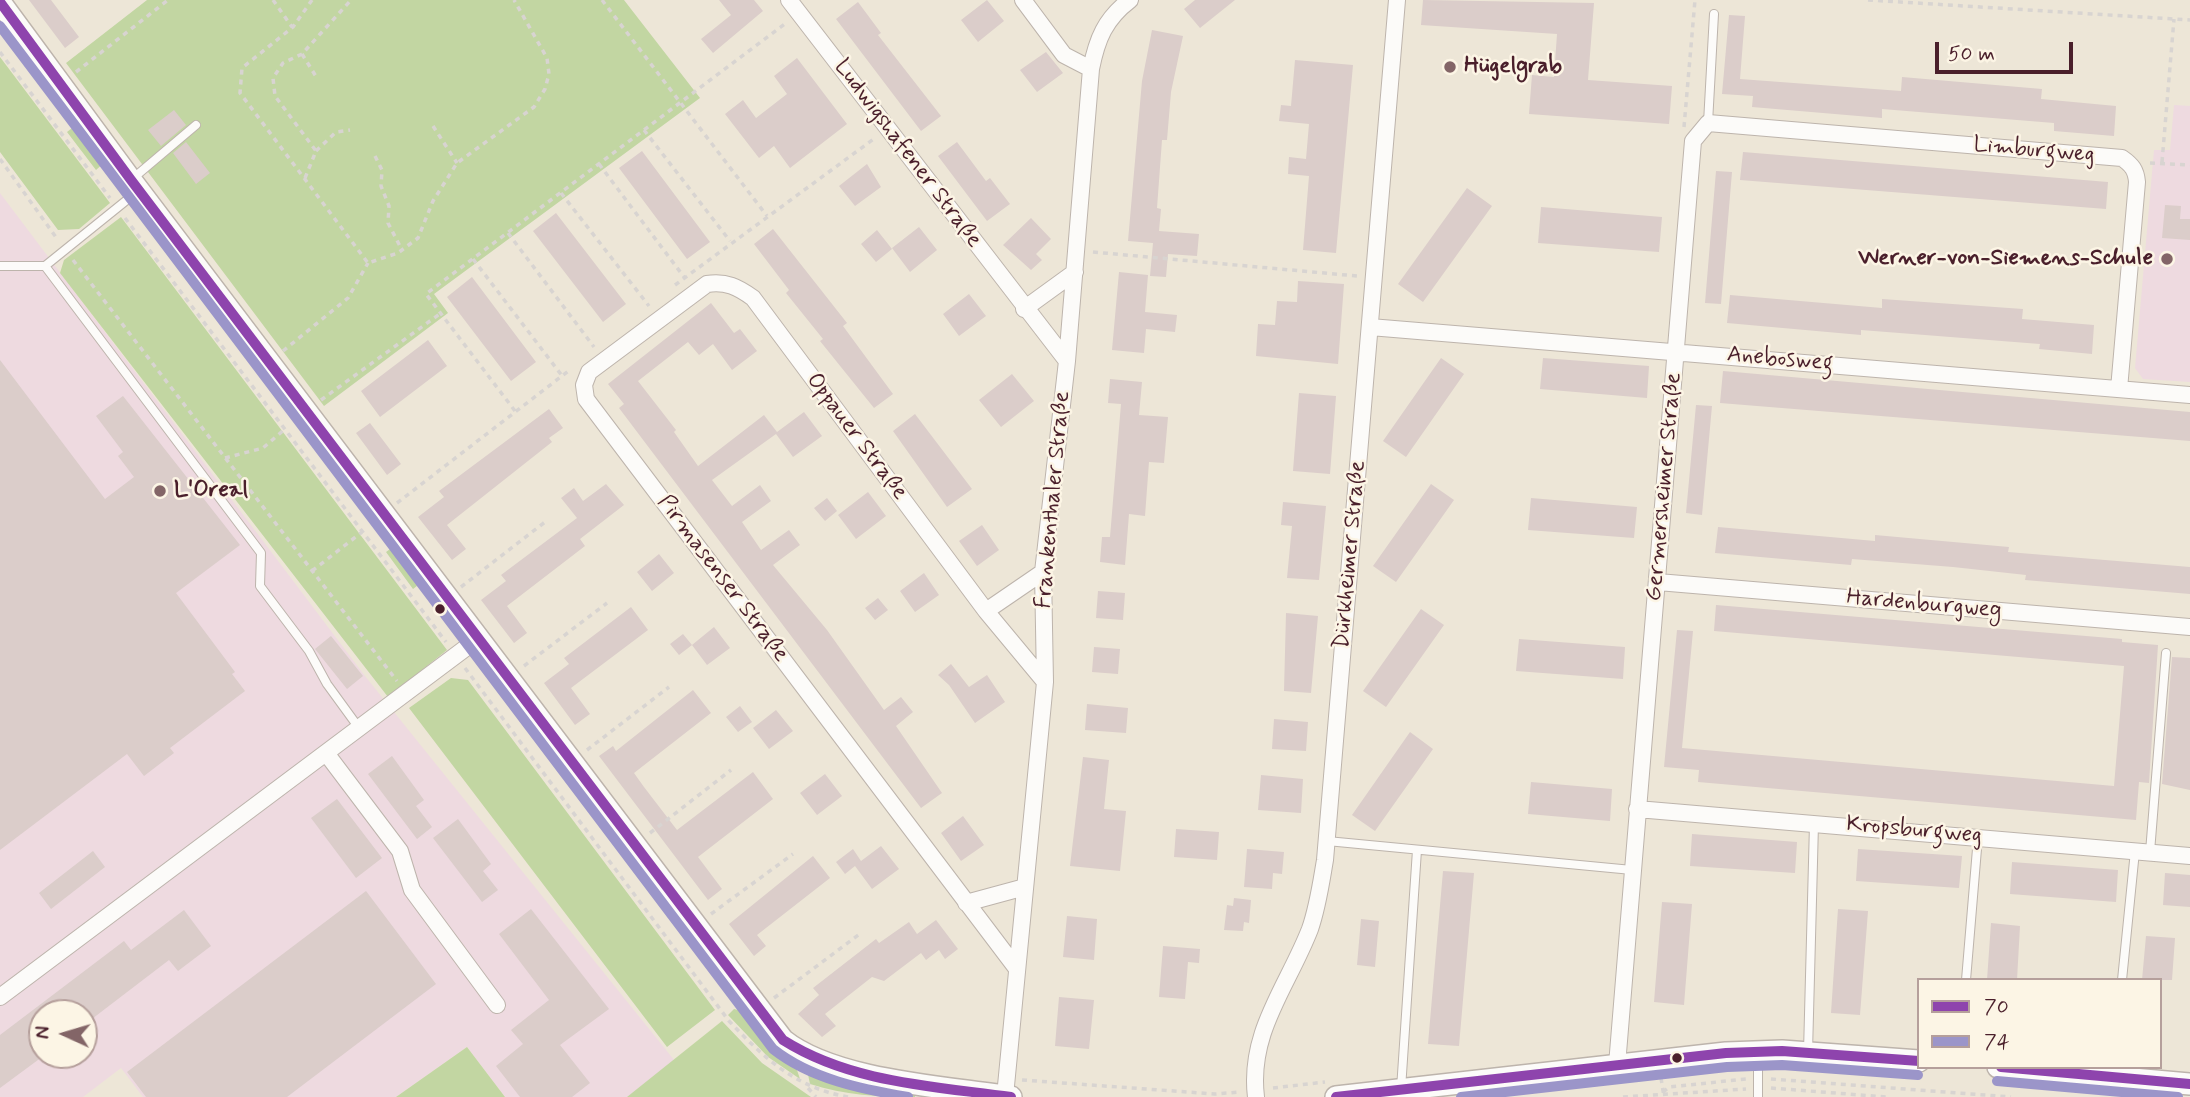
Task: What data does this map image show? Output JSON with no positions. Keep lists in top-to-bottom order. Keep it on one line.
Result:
{"streets":{"street":["Limburgweg","Ludwigshafener Straße","Anebosweg","Oppauer Straße","Germersheimer Straße","Frankenthaler Straße","Dürkheimer Straße","Pirmasenser Straße","Hardenburgweg","Kropsburgweg"]},"crossings":[["Ludwigshafener Straße","Frankenthaler Straße"],["Anebosweg","Germersheimer Straße"],["Anebosweg","Dürkheimer Straße"],["Oppauer Straße","Frankenthaler Straße"],["Oppauer Straße","Pirmasenser Straße"],["Germersheimer Straße","Hardenburgweg"],["Germersheimer Straße","Kropsburgweg"],["Frankenthaler Straße","Pirmasenser Straße"]],"places":["Hügelgrab","Werner-von-Siemens-Schule","L'Oreal"],"lines":["transit line 70","transit line 74"],"legend":["70","74"],"scale_bar":"50 m","north":"left"}
